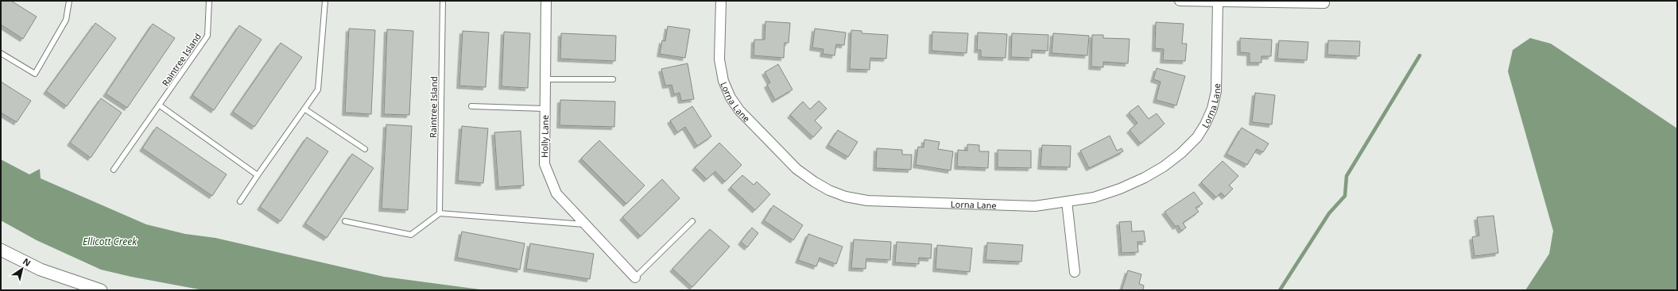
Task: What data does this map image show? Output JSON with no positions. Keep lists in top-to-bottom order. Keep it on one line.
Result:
{"streets":{"street":["Lorna Lane","Holly Lane"],"lane":["Raintree Island"]},"water":["Ellicott Creek"],"north":"top right"}
